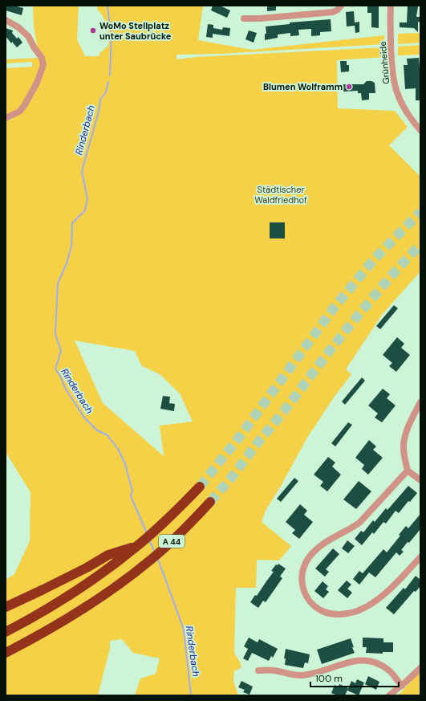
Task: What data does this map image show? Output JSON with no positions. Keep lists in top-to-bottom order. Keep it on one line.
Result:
{"streets":{"highway":["A 44"],"street":["Grünheide"]},"water":["Rinderbach"],"parks":["Städtischer Waldfriedhof"],"places":["WoMo Stellplatz unter Saubrücke","Blumen Wolframm"],"scale_bar":"100 m"}
